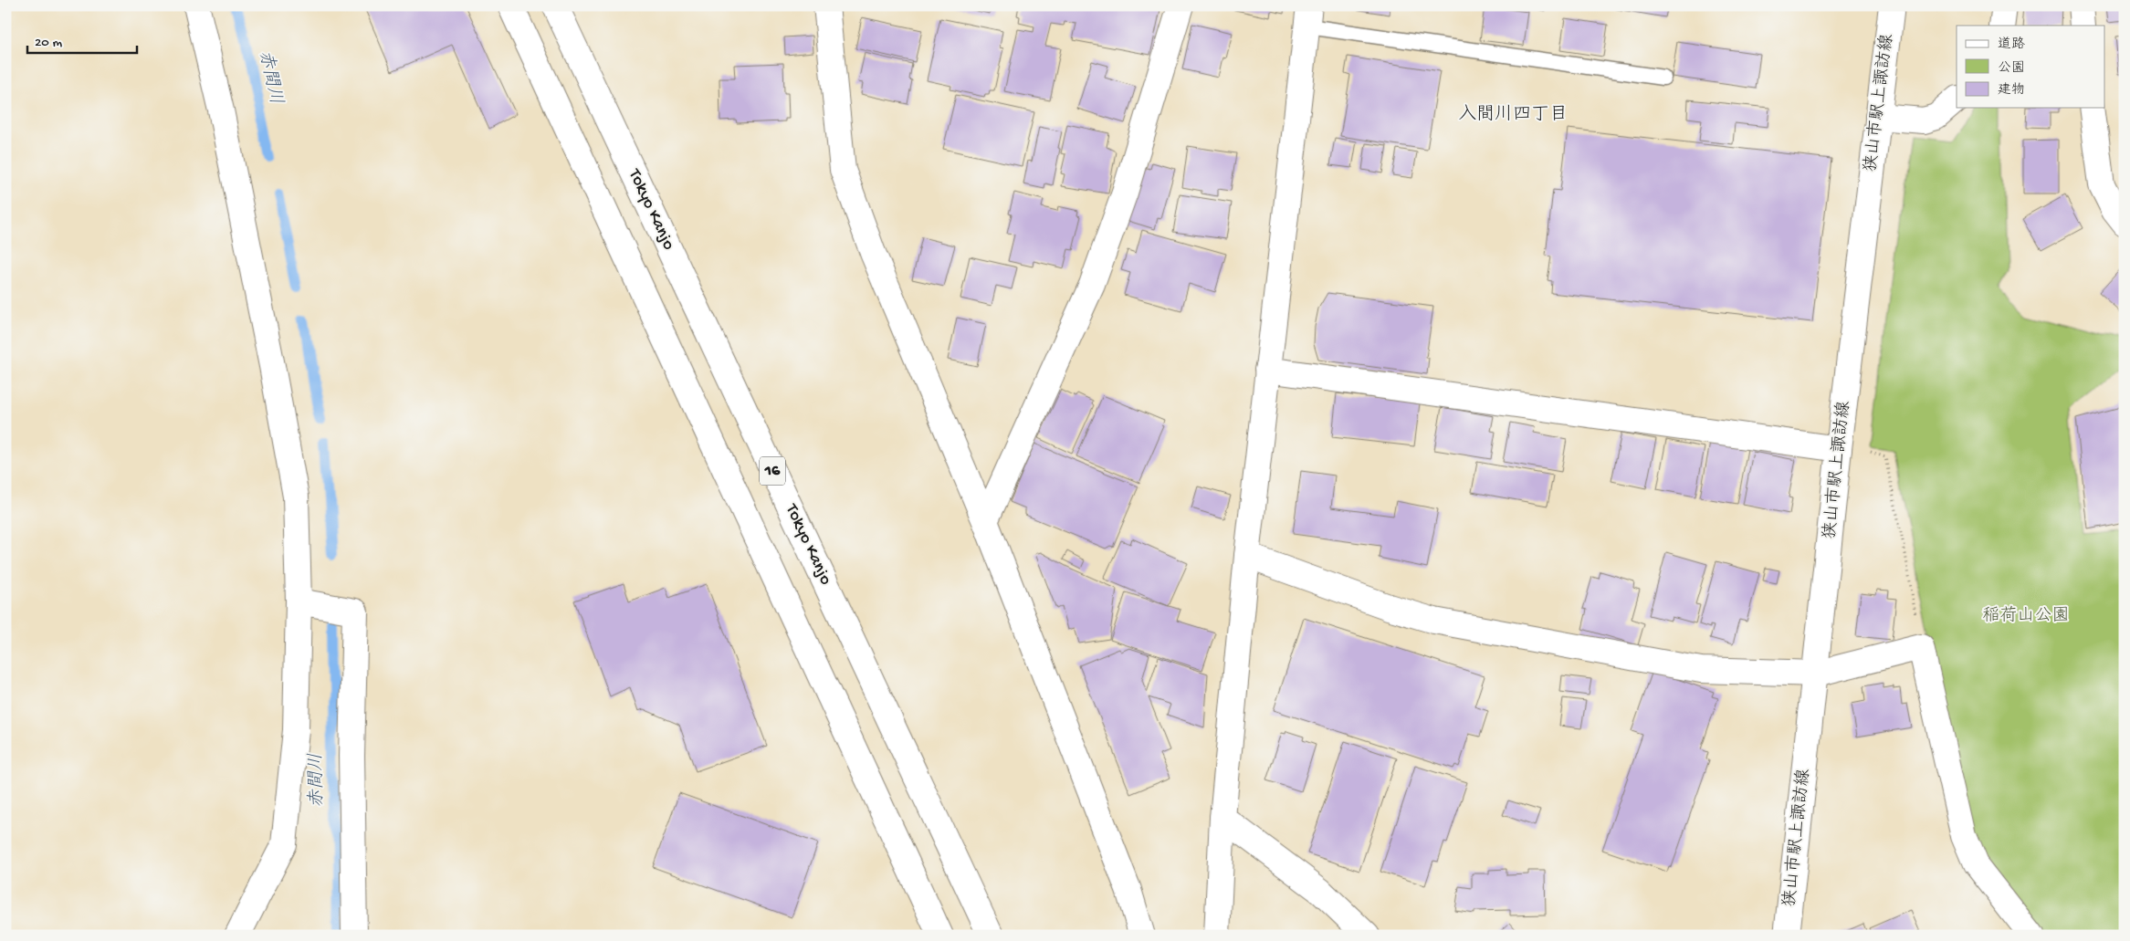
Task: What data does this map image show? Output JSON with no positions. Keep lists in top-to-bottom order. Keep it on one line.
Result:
{"streets":{"main road":["狭山市駅上諏訪線","Tokyo Kanjo","16"]},"districts":["入間川四丁目"],"water":["赤間川"],"parks":["稲荷山公園"],"legend":["道路","公園","建物"],"scale_bar":"20 m"}
